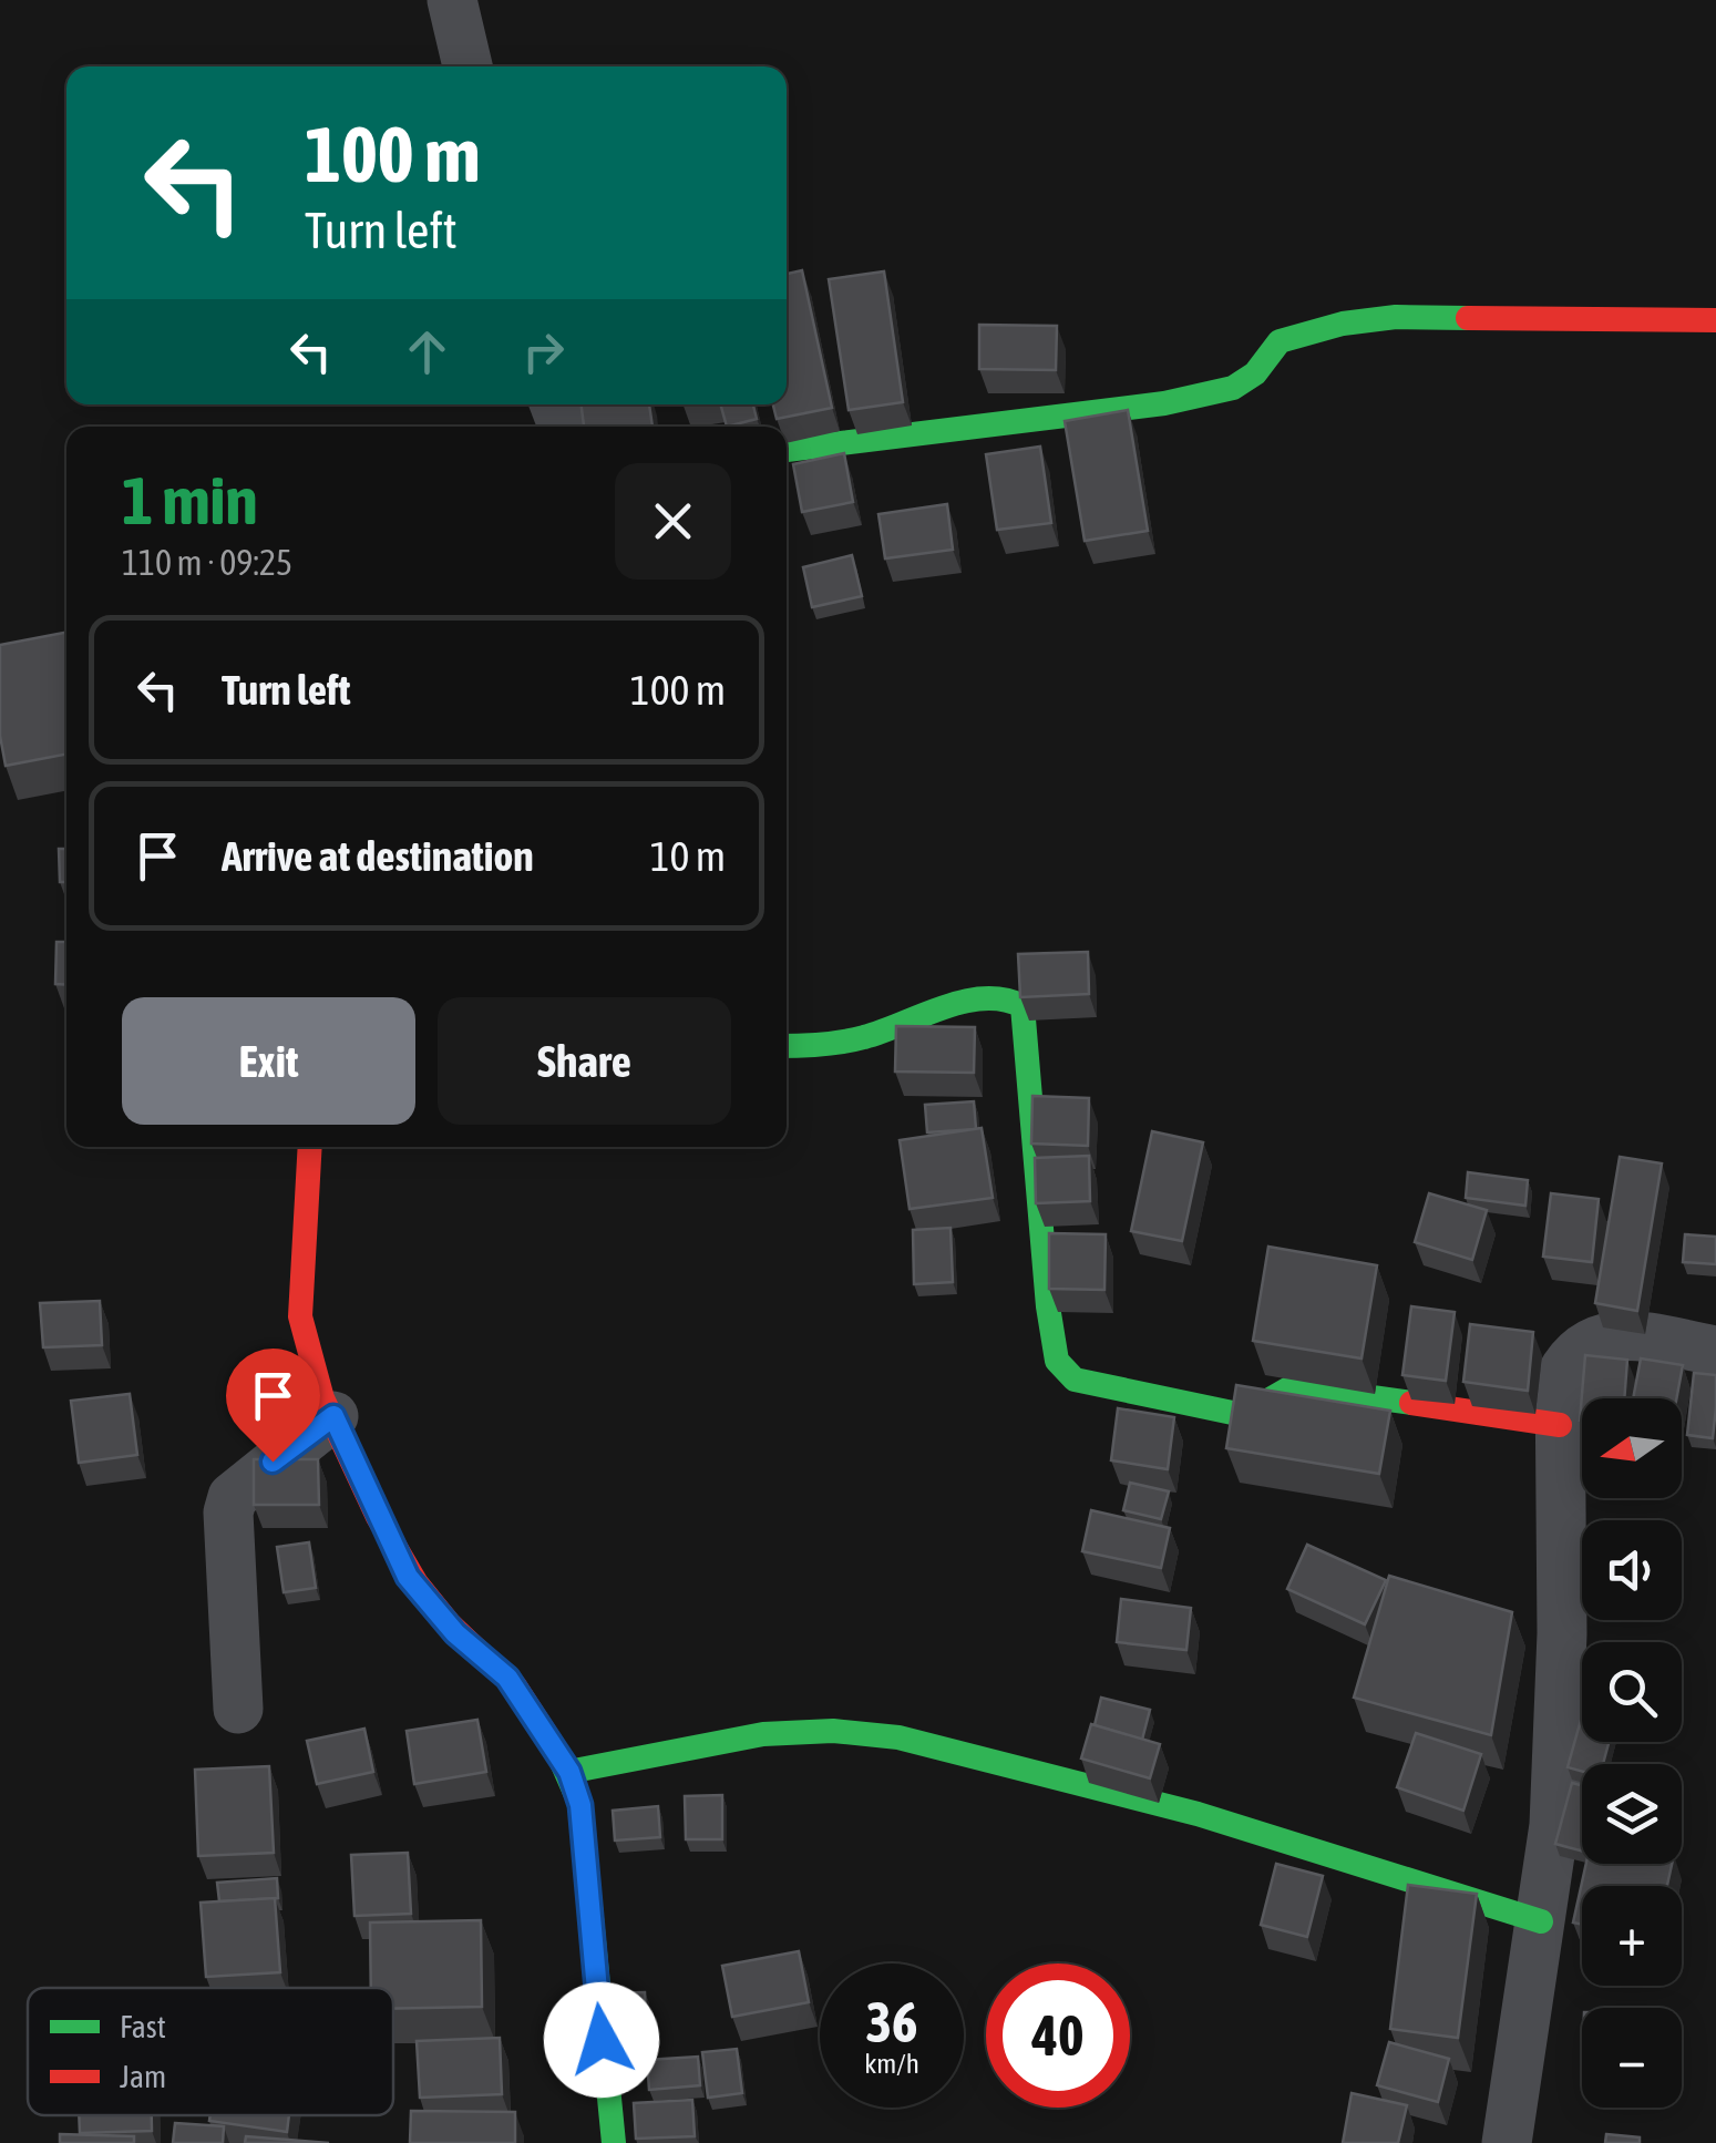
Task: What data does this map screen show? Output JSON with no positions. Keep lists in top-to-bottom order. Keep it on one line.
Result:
{"legend":["Fast","Jam"],"north":"left","page":{"turn":["100 m","Turn left"],"heading":["1 min","110 m · 09:25"],"list":[{"name":"Turn left","value":"100 m"},{"name":"Arrive at destination","value":"10 m"}],"buttons":["Exit","Share"],"map_buttons":["+","−"],"speed":"36 km/h","limit":"40"}}
